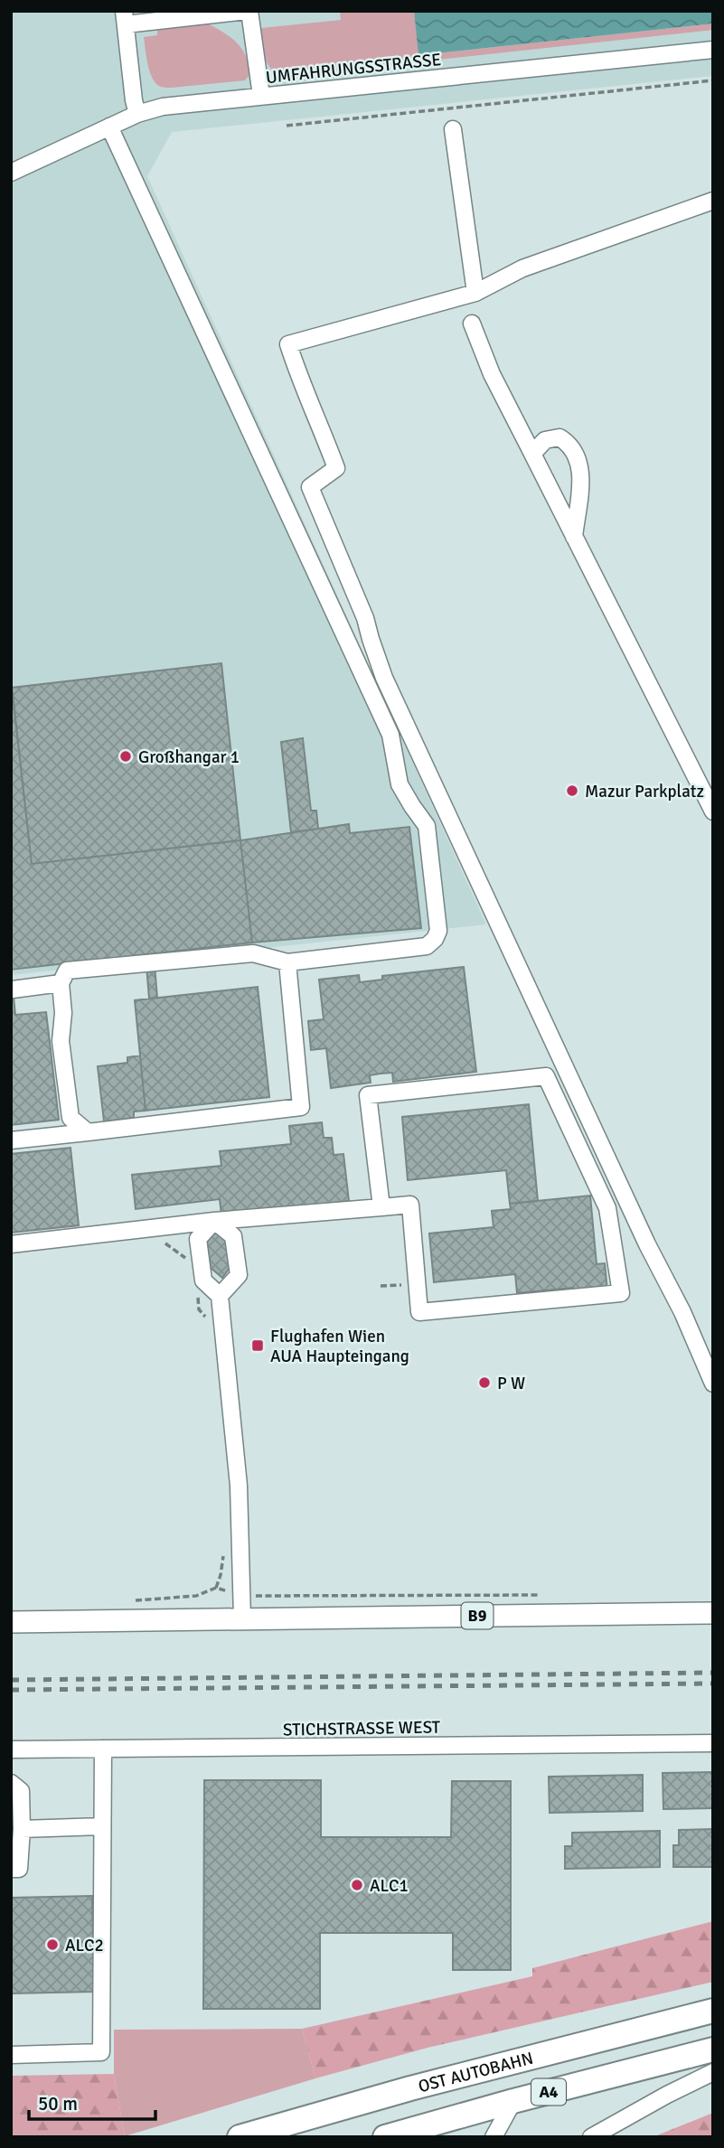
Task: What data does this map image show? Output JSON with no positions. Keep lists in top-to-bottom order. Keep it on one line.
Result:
{"streets":{"highway":["OST AUTOBAHN","A4"],"main road":["B9"],"street":["UMFAHRUNGSSTRASSE","STICHSTRASSE WEST"]},"places":{"other":["Großhangar 1","Mazur Parkplatz","P W","ALC1","ALC2"],"transit":["Flughafen Wien AUA Haupteingang"]},"scale_bar":"50 m"}
